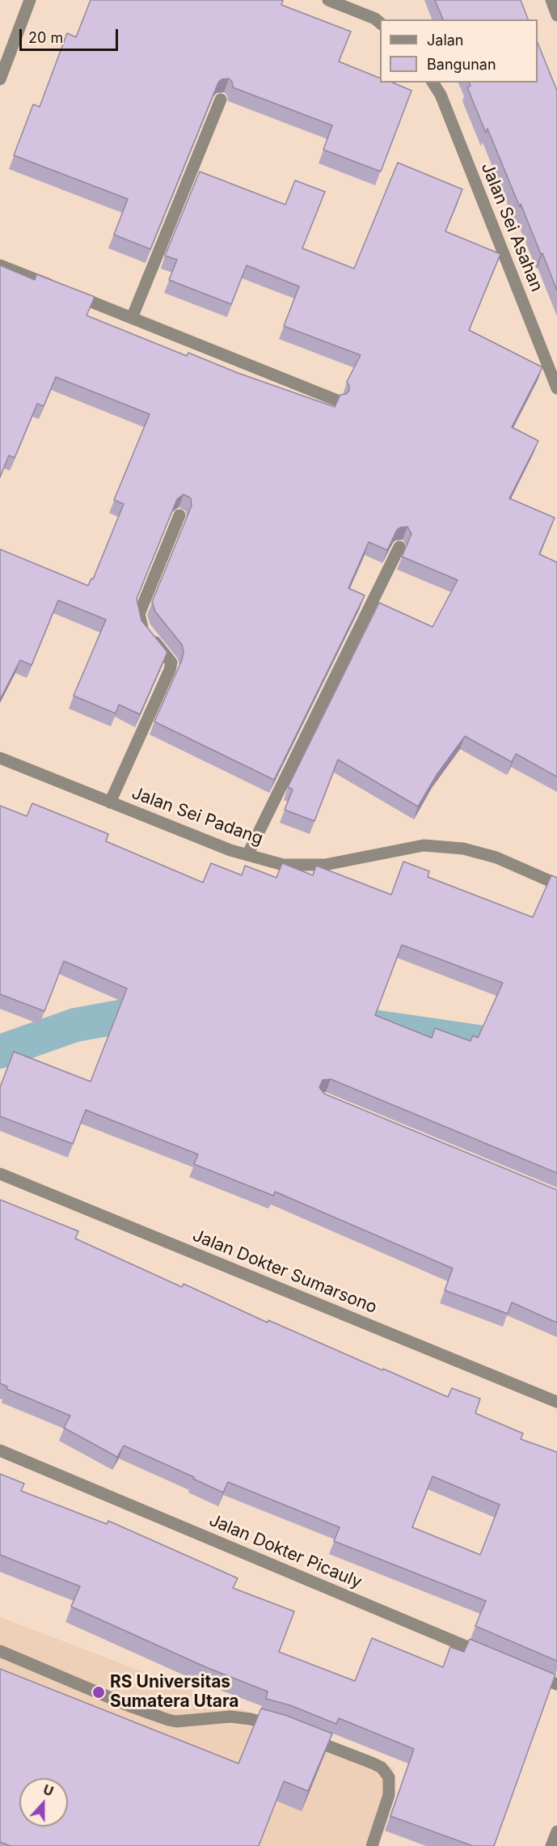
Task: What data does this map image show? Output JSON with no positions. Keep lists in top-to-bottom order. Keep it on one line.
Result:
{"streets":{"street":["Jalan Sei Asahan","Jalan Sei Padang","Jalan Dokter Sumarsono","Jalan Dokter Picauly"]},"places":["RS Universitas Sumatera Utara"],"legend":["Jalan","Bangunan"],"scale_bar":"20 m","north":"top"}
